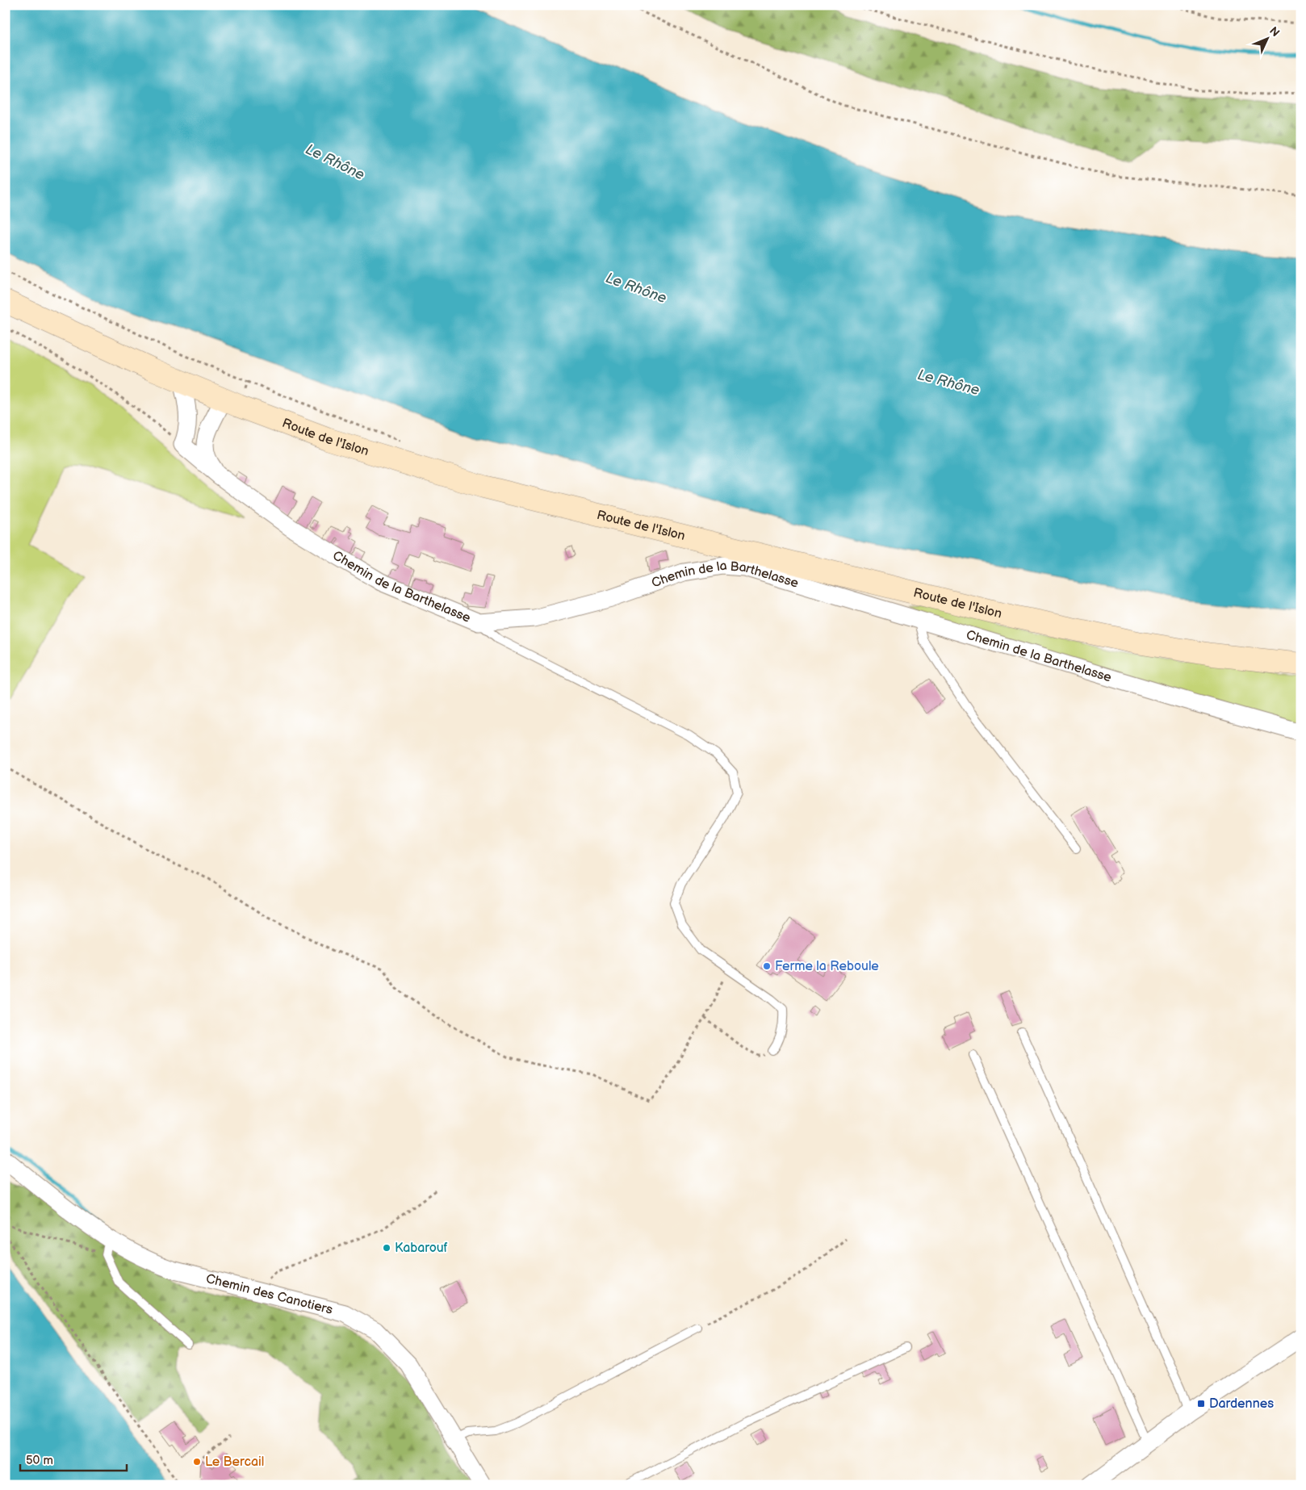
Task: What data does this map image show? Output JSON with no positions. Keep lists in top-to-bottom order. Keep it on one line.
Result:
{"streets":{"street":["Route de l'Islon","Chemin de la Barthelasse","Chemin des Canotiers"]},"water":["Le Rhône"],"places":{"other":["Ferme la Reboule","Kabarouf","Le Bercail"],"transit":["Dardennes"]},"scale_bar":"50 m","north":"top right"}
